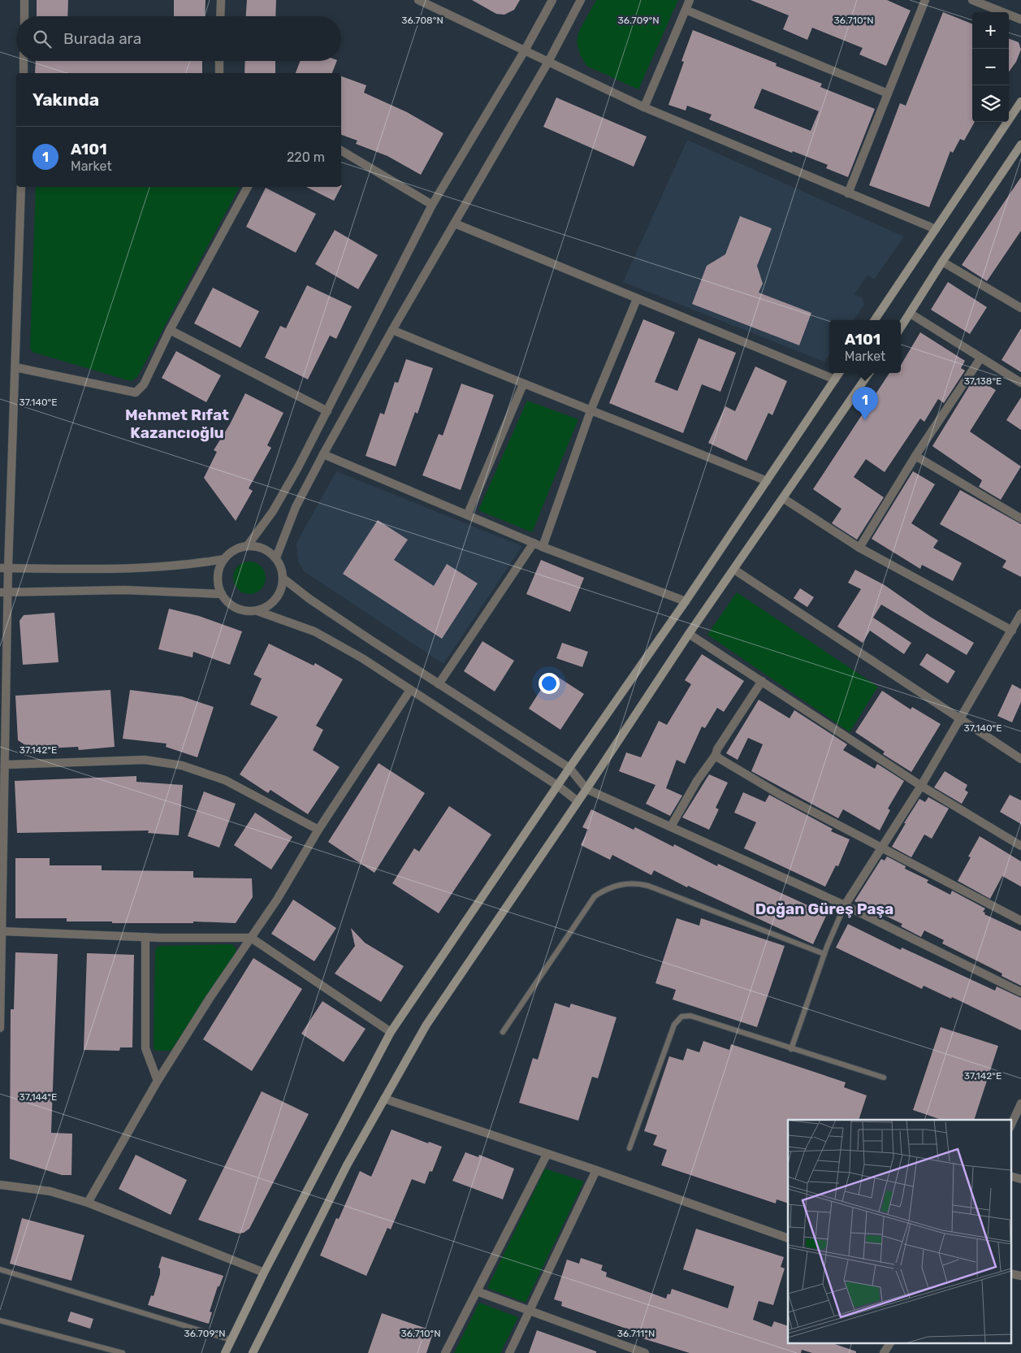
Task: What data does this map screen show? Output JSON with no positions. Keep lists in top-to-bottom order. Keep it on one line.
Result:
{"districts":["Mehmet Rıfat Kazancıoğlu","Doğan Güreş Paşa"],"page":{"map_buttons":["+","−"],"search":"Burada ara","heading":"Yakında","list":[{"mark":"1","name":"A101","note":"Market","value":"220 m"}],"popup":["A101","Market"],"pins":"1"},"coordinates":["36.708°N","36.709°N","36.710°N","37.138°E","37.140°E","37.142°E","37.144°E","36.711°N"]}
